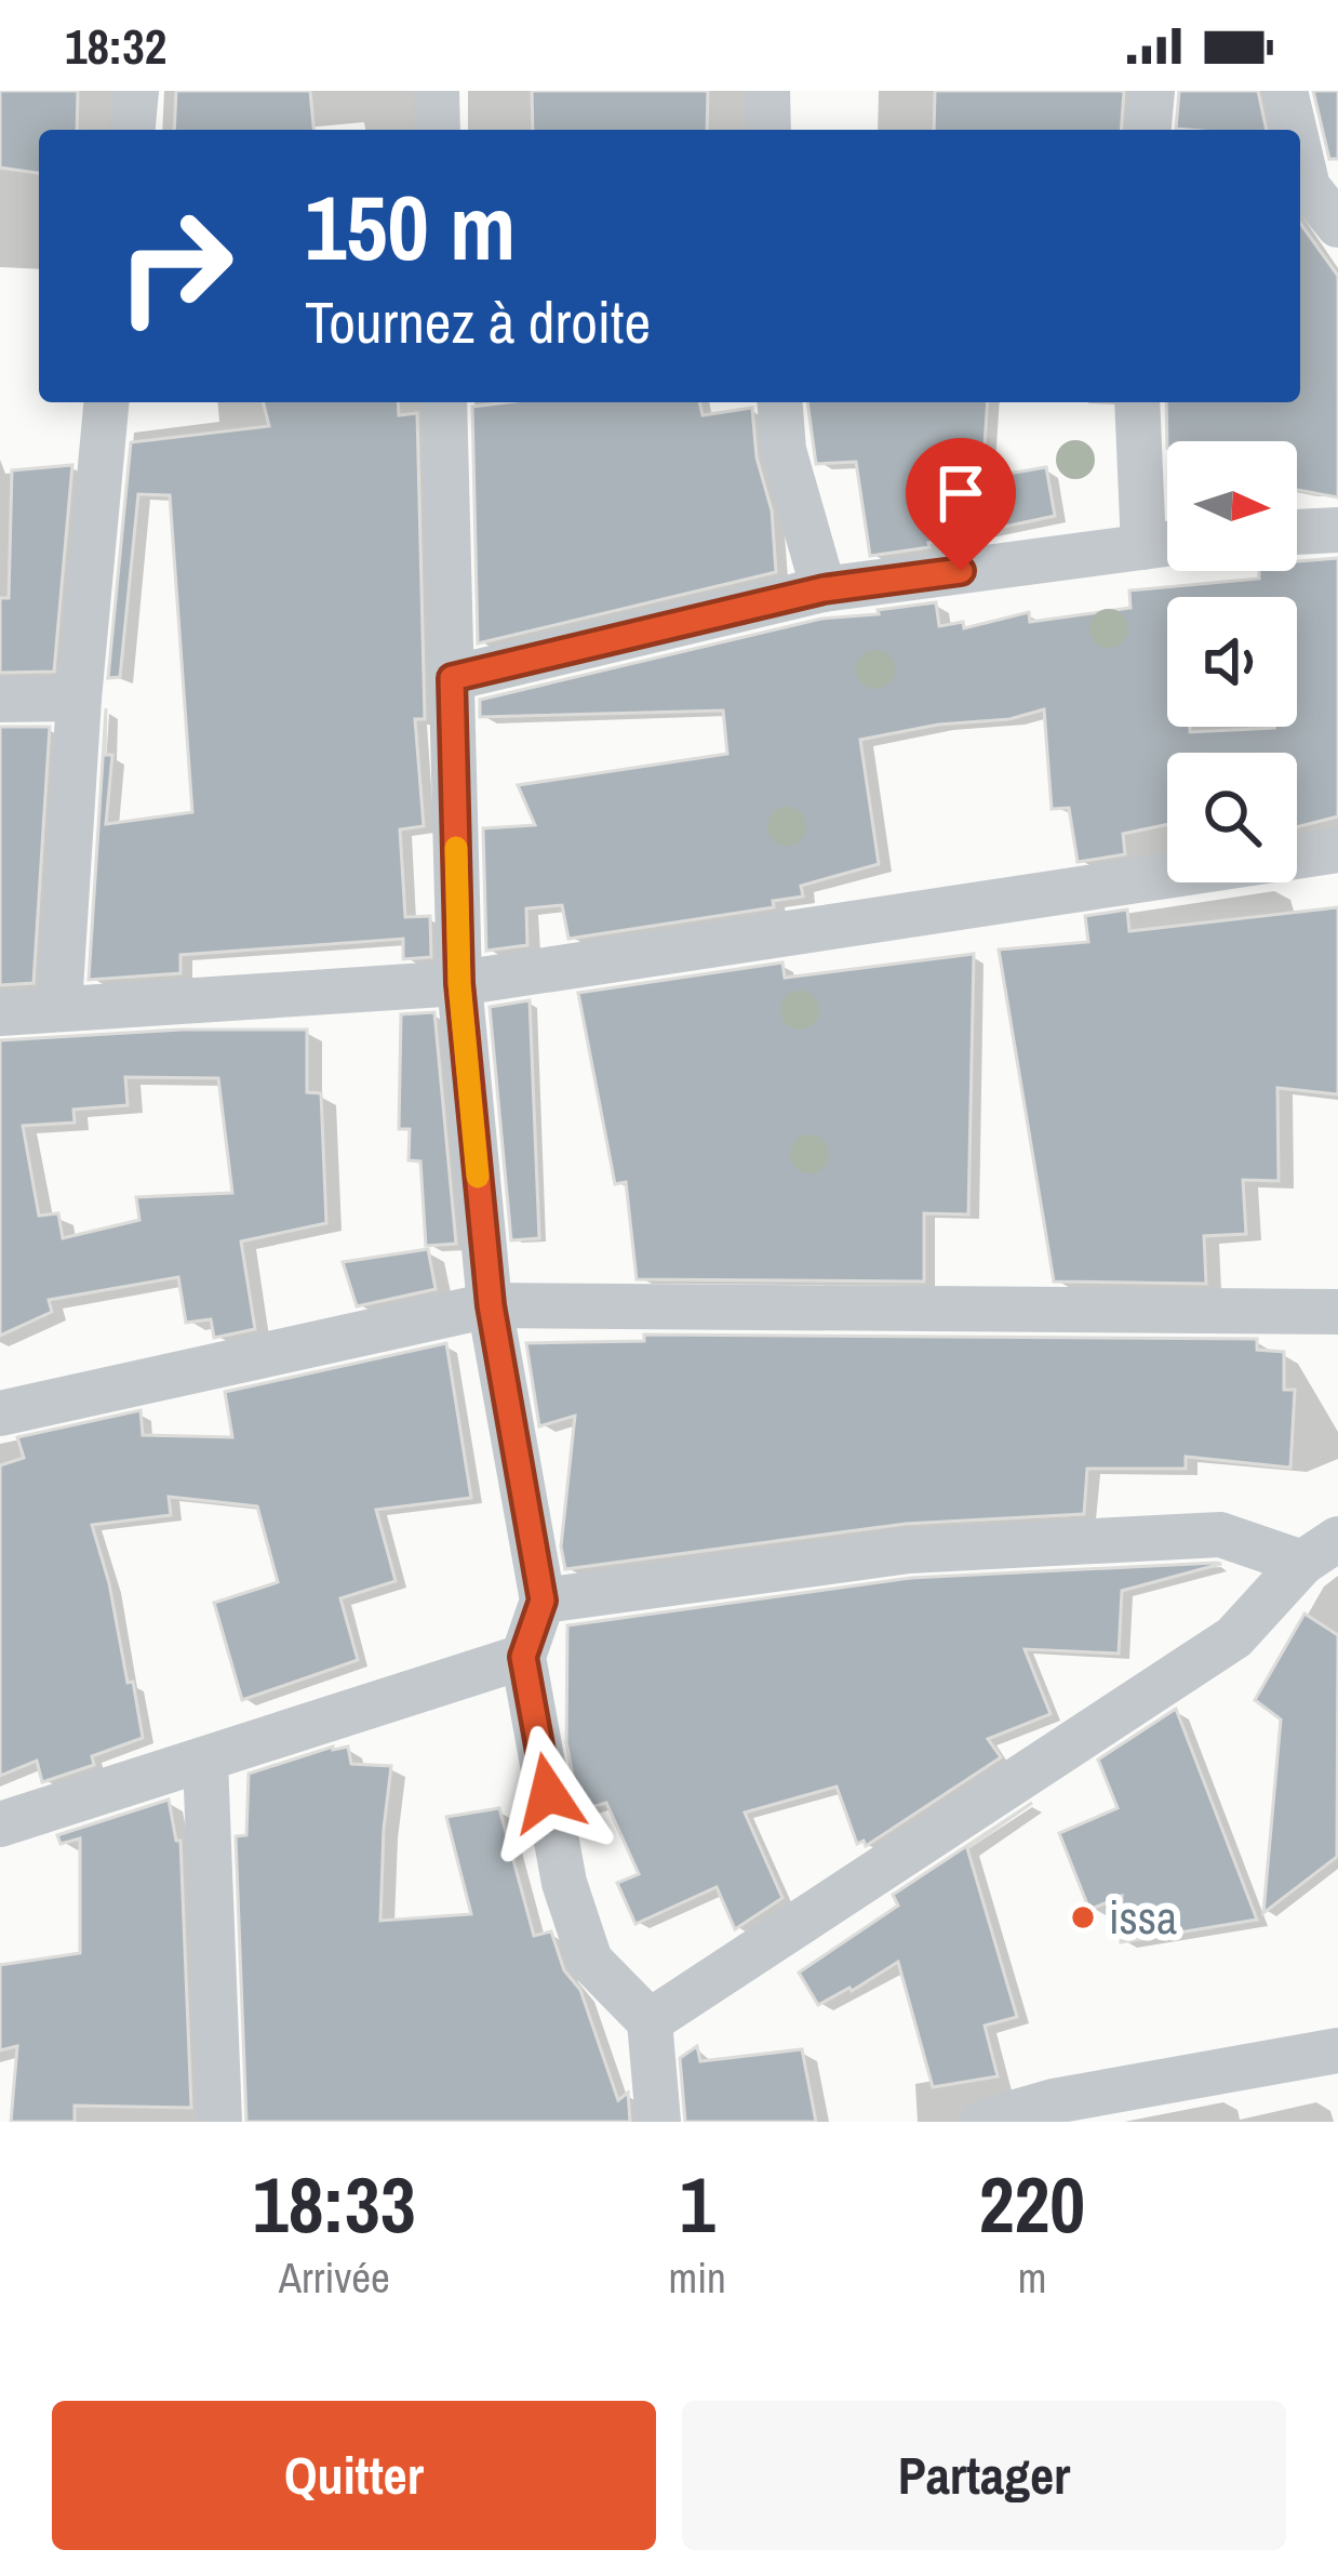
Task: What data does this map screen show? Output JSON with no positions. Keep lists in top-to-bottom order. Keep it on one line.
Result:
{"places":["issa"],"north":"right","page":{"status":"18:32","turn":["150 m","Tournez à droite"],"eta":["18:33","Arrivée","1","min","220","m"],"buttons":["Quitter","Partager"]}}
